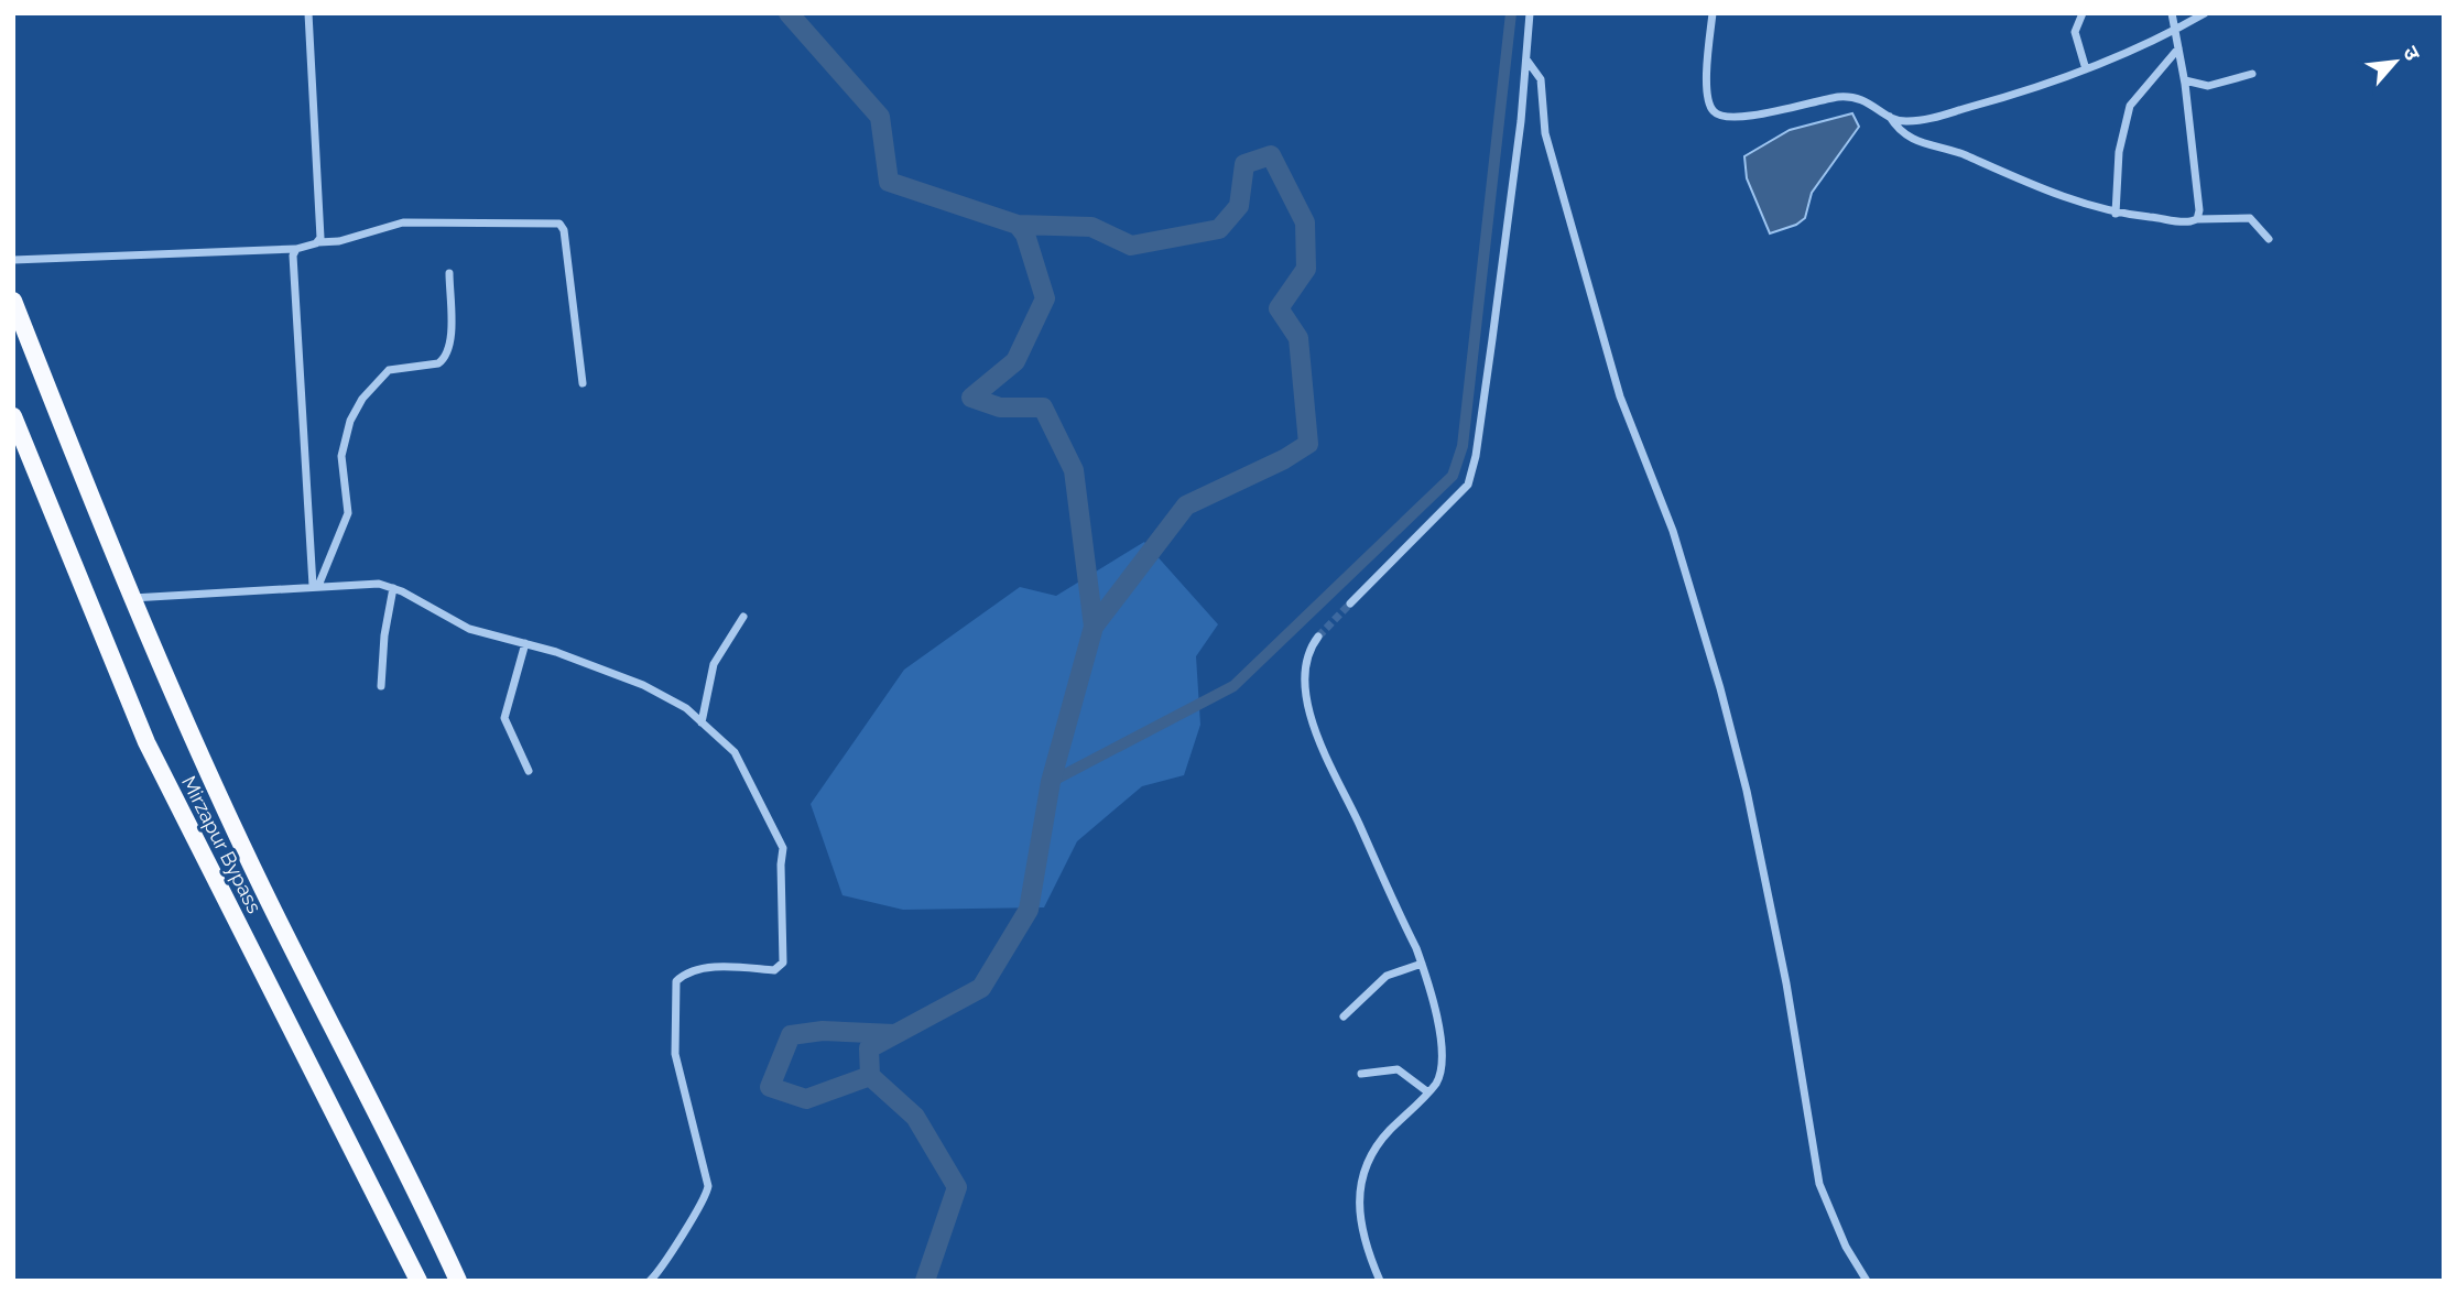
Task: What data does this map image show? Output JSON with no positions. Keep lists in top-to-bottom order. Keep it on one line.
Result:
{"streets":{"highway":["Mirzapur Bypass"]},"north":"top right"}
